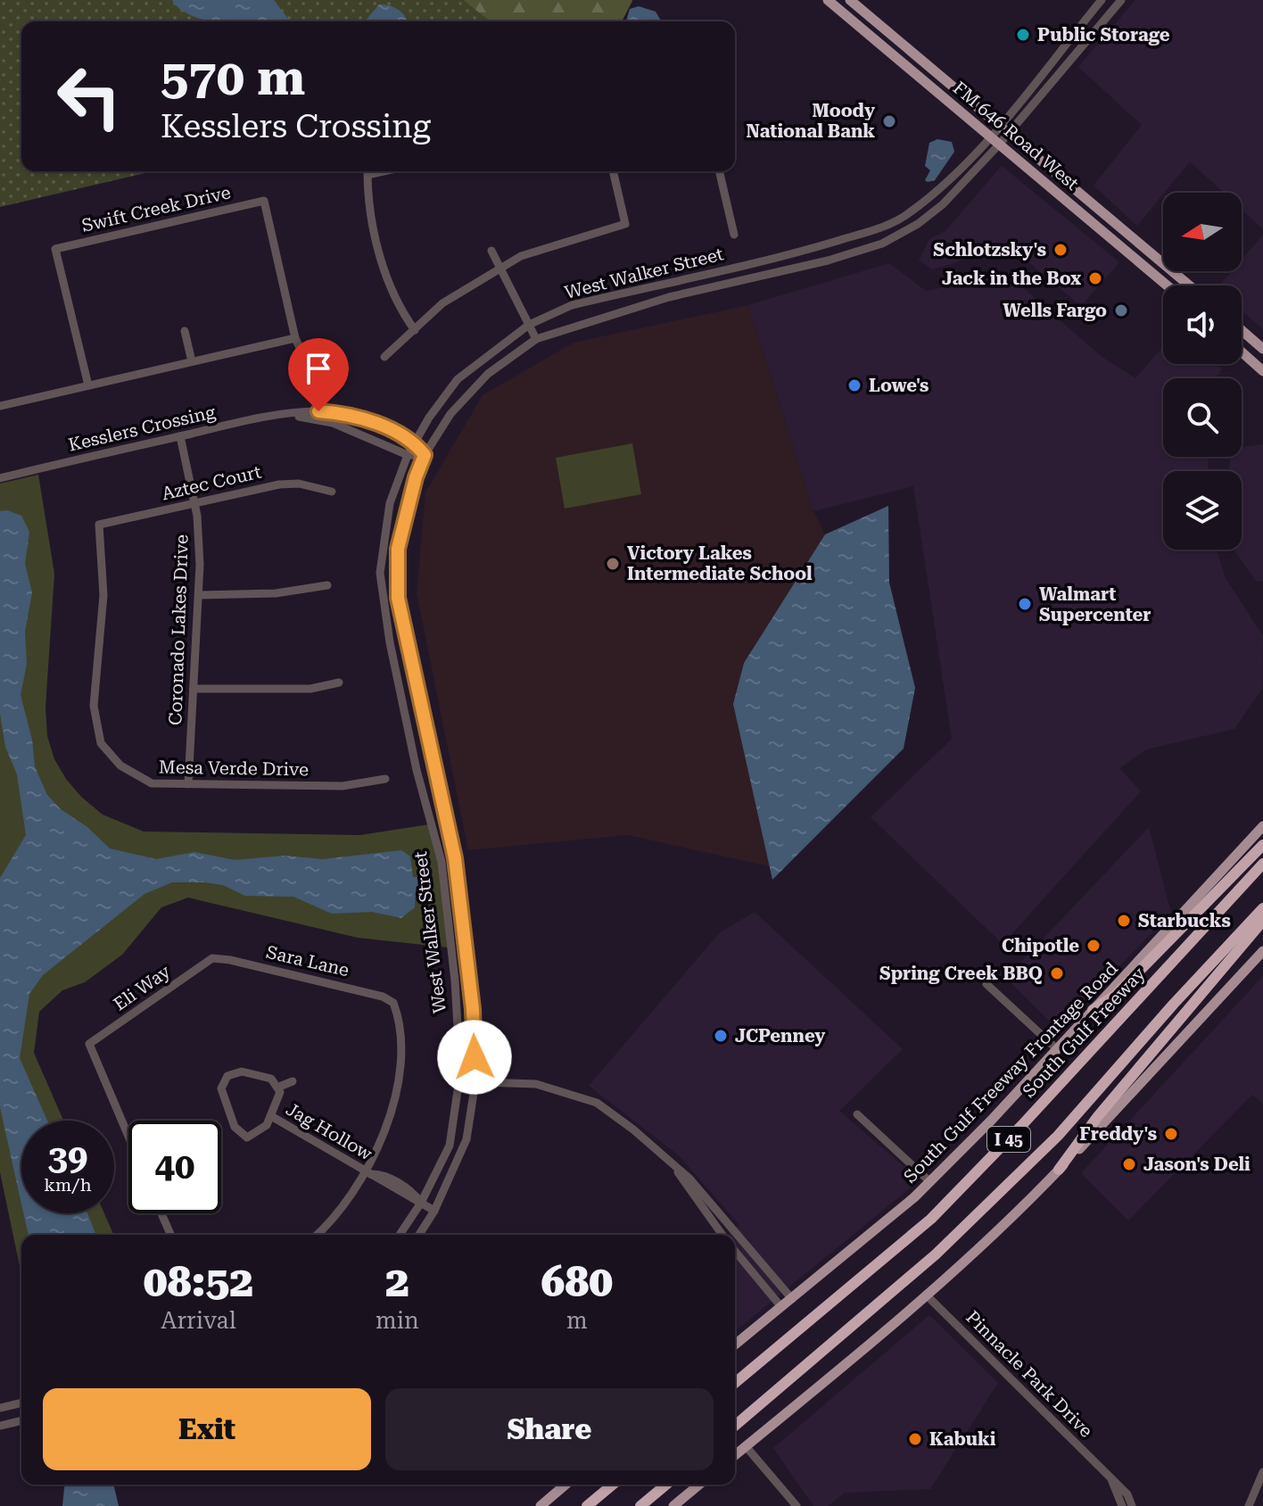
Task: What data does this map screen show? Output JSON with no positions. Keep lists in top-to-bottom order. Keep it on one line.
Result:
{"streets":{"highway":["South Gulf Freeway","I 45"],"main road":["FM 646 Road West","South Gulf Freeway Frontage Road"],"street":["Swift Creek Drive","West Walker Street","Kesslers Crossing","Aztec Court","Coronado Lakes Drive","Mesa Verde Drive","Sara Lane","Eli Way","Jag Hollow","Pinnacle Park Drive"]},"crossings":[["FM 646 Road West","West Walker Street"],["West Walker Street","Kesslers Crossing"],["West Walker Street","Jag Hollow"],["Kesslers Crossing","Coronado Lakes Drive"],["Aztec Court","Coronado Lakes Drive"],["Aztec Court","Mesa Verde Drive"],["Coronado Lakes Drive","Mesa Verde Drive"],["Sara Lane","Eli Way"],["Sara Lane","Jag Hollow"]],"places":["Public Storage","Moody National Bank","Schlotzsky's","Jack in the Box","Wells Fargo","Lowe's","Victory Lakes Intermediate School","Walmart Supercenter","Starbucks","Chipotle","Spring Creek BBQ","JCPenney","Freddy's","Jason's Deli","Kabuki"],"north":"left","page":{"turn":["570 m","Kesslers Crossing"],"speed":"39 km/h","limit":"40","eta":["08:52","Arrival","2","min","680","m"],"buttons":["Exit","Share"]}}
